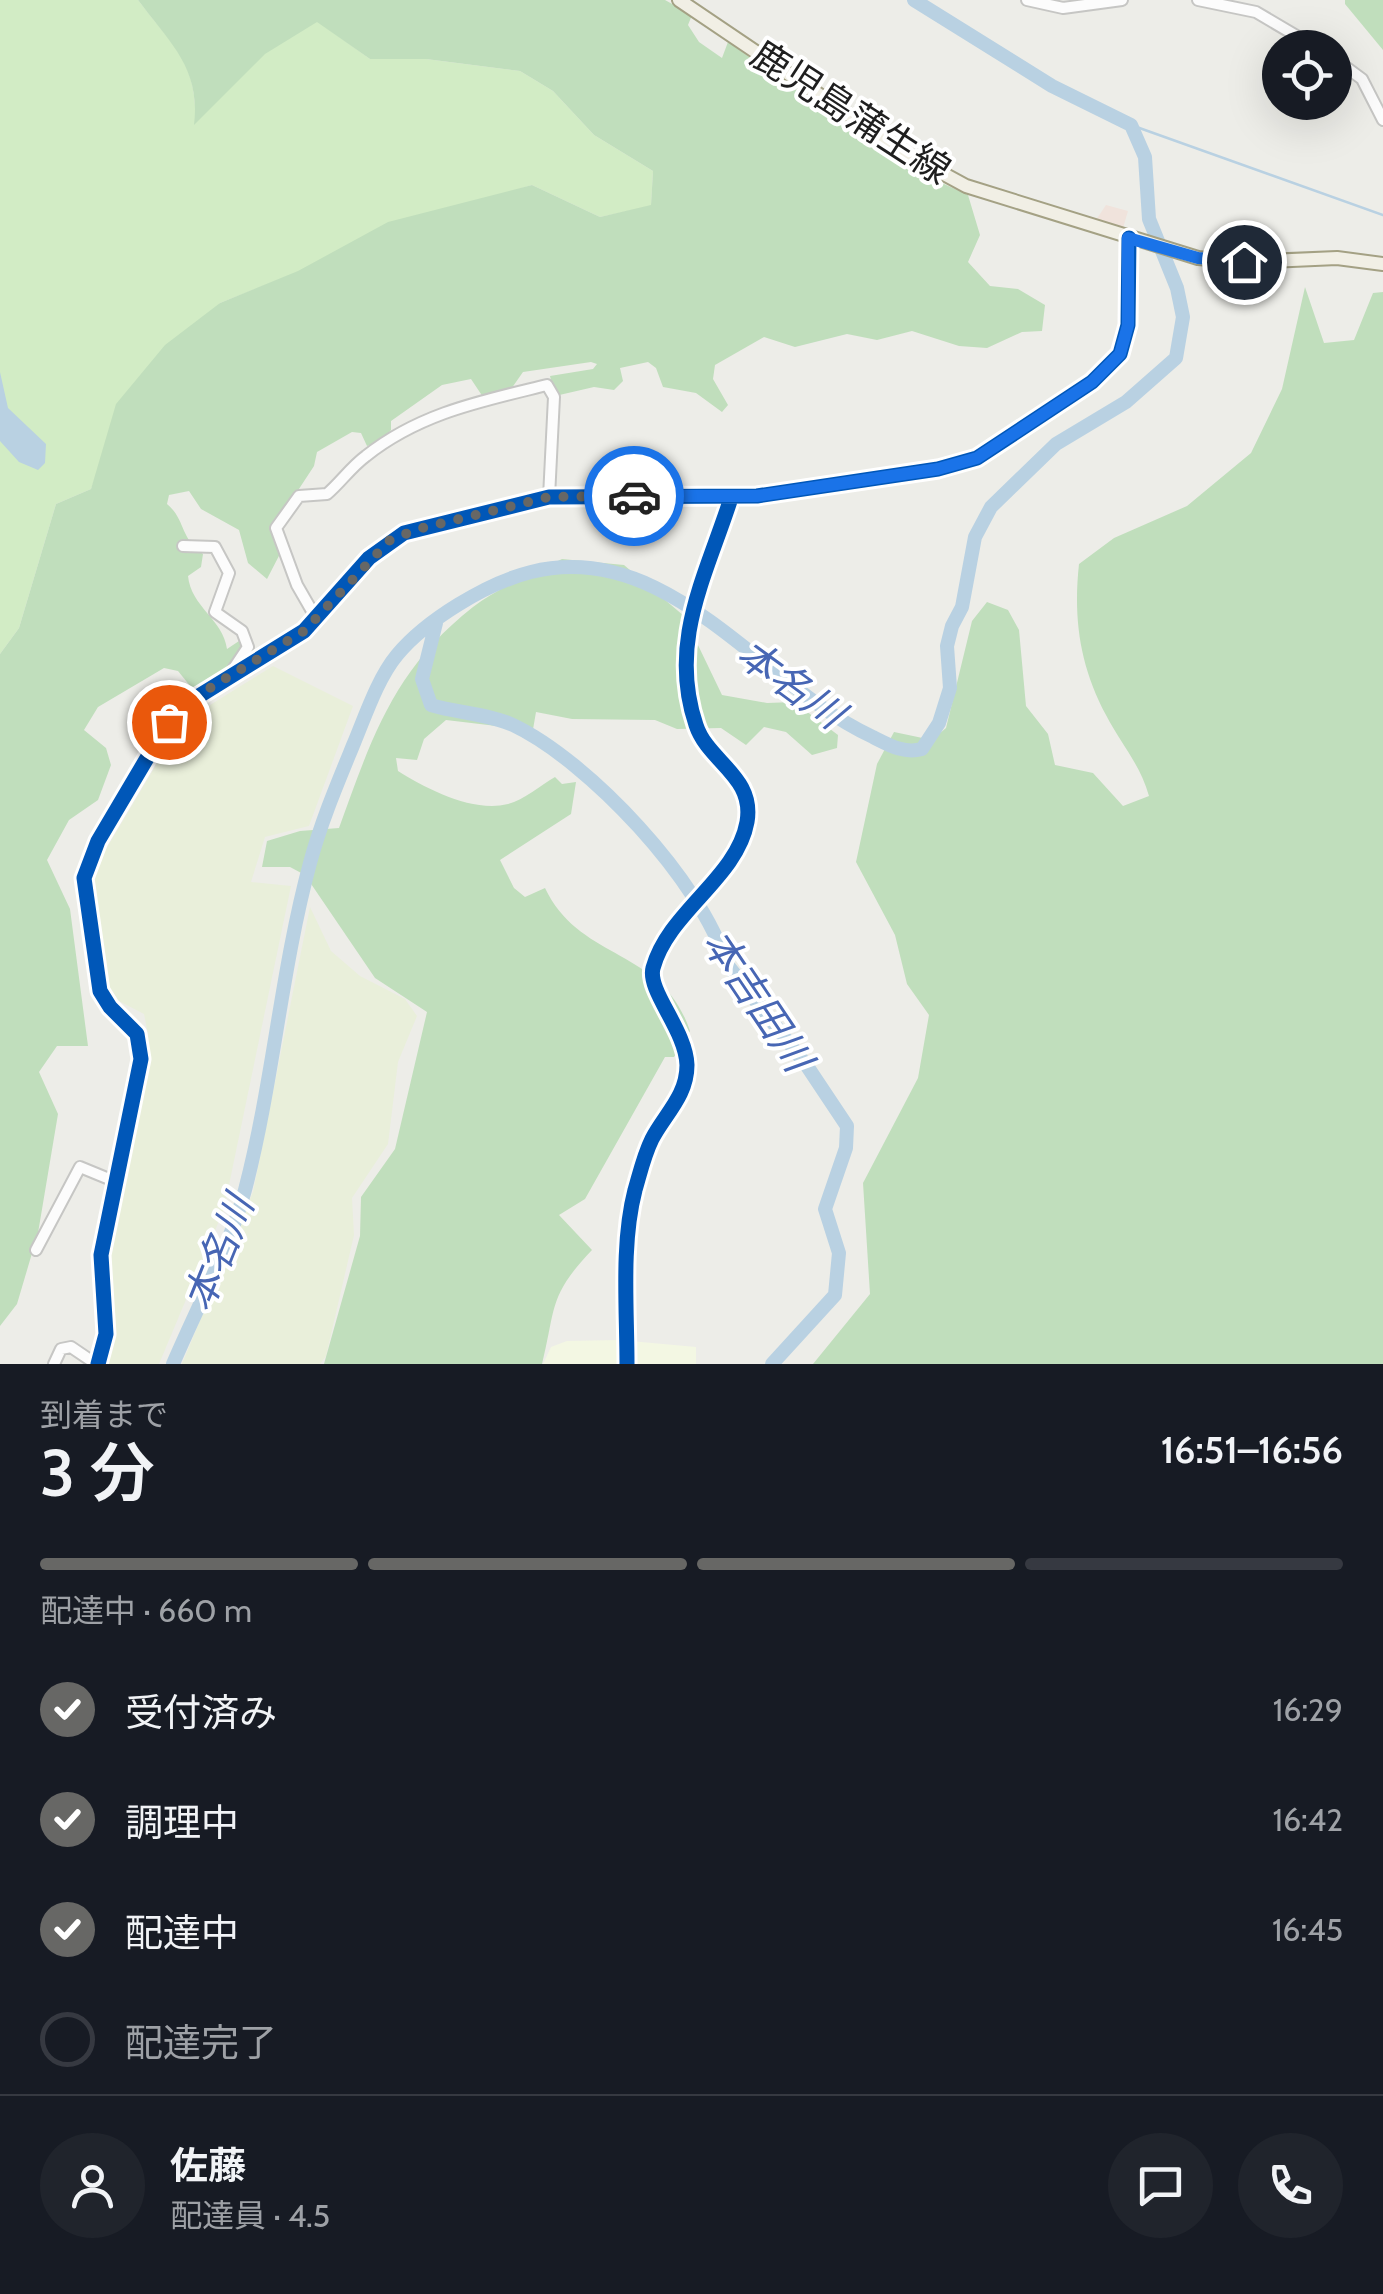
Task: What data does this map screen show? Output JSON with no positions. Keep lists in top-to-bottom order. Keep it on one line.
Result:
{"streets":{"main road":["鹿児島蒲生線"]},"water":["本名川","本吉田川"],"page":{"heading":["3 分","到着まで","16:51–16:56"],"panel":["佐藤","配達員 · 4.5"],"bar":"配達中 · 660 m","list":[["受付済み","16:29"],["調理中","16:42"],["配達中","16:45"],"配達完了"]}}
